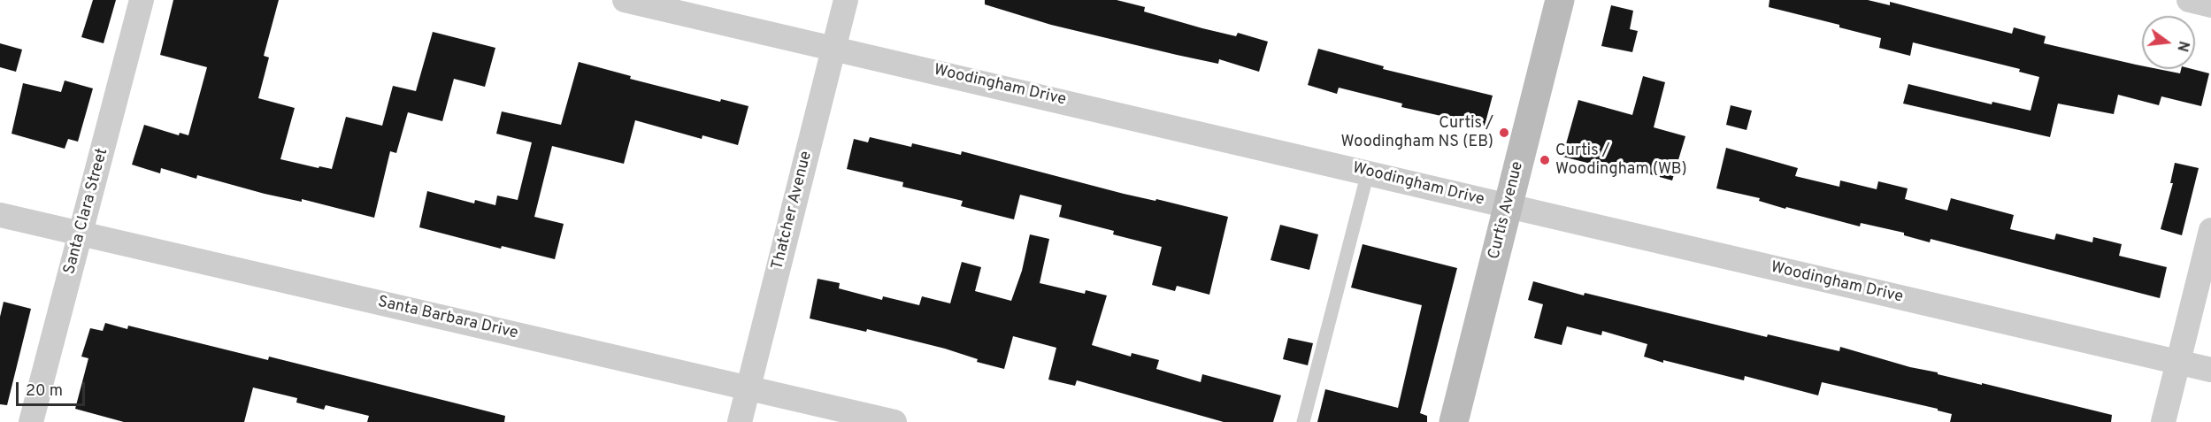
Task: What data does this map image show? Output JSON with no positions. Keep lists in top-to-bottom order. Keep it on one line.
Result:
{"streets":{"street":["Woodingham Drive","Thatcher Avenue","Curtis Avenue","Santa Clara Street","Santa Barbara Drive"]},"crossings":[["Woodingham Drive","Thatcher Avenue"],["Woodingham Drive","Curtis Avenue"],["Thatcher Avenue","Santa Barbara Drive"],["Santa Clara Street","Santa Barbara Drive"]],"places":["Curtis / Woodingham NS (EB)","Curtis / Woodingham (WB)"],"scale_bar":"20 m","north":"right"}
